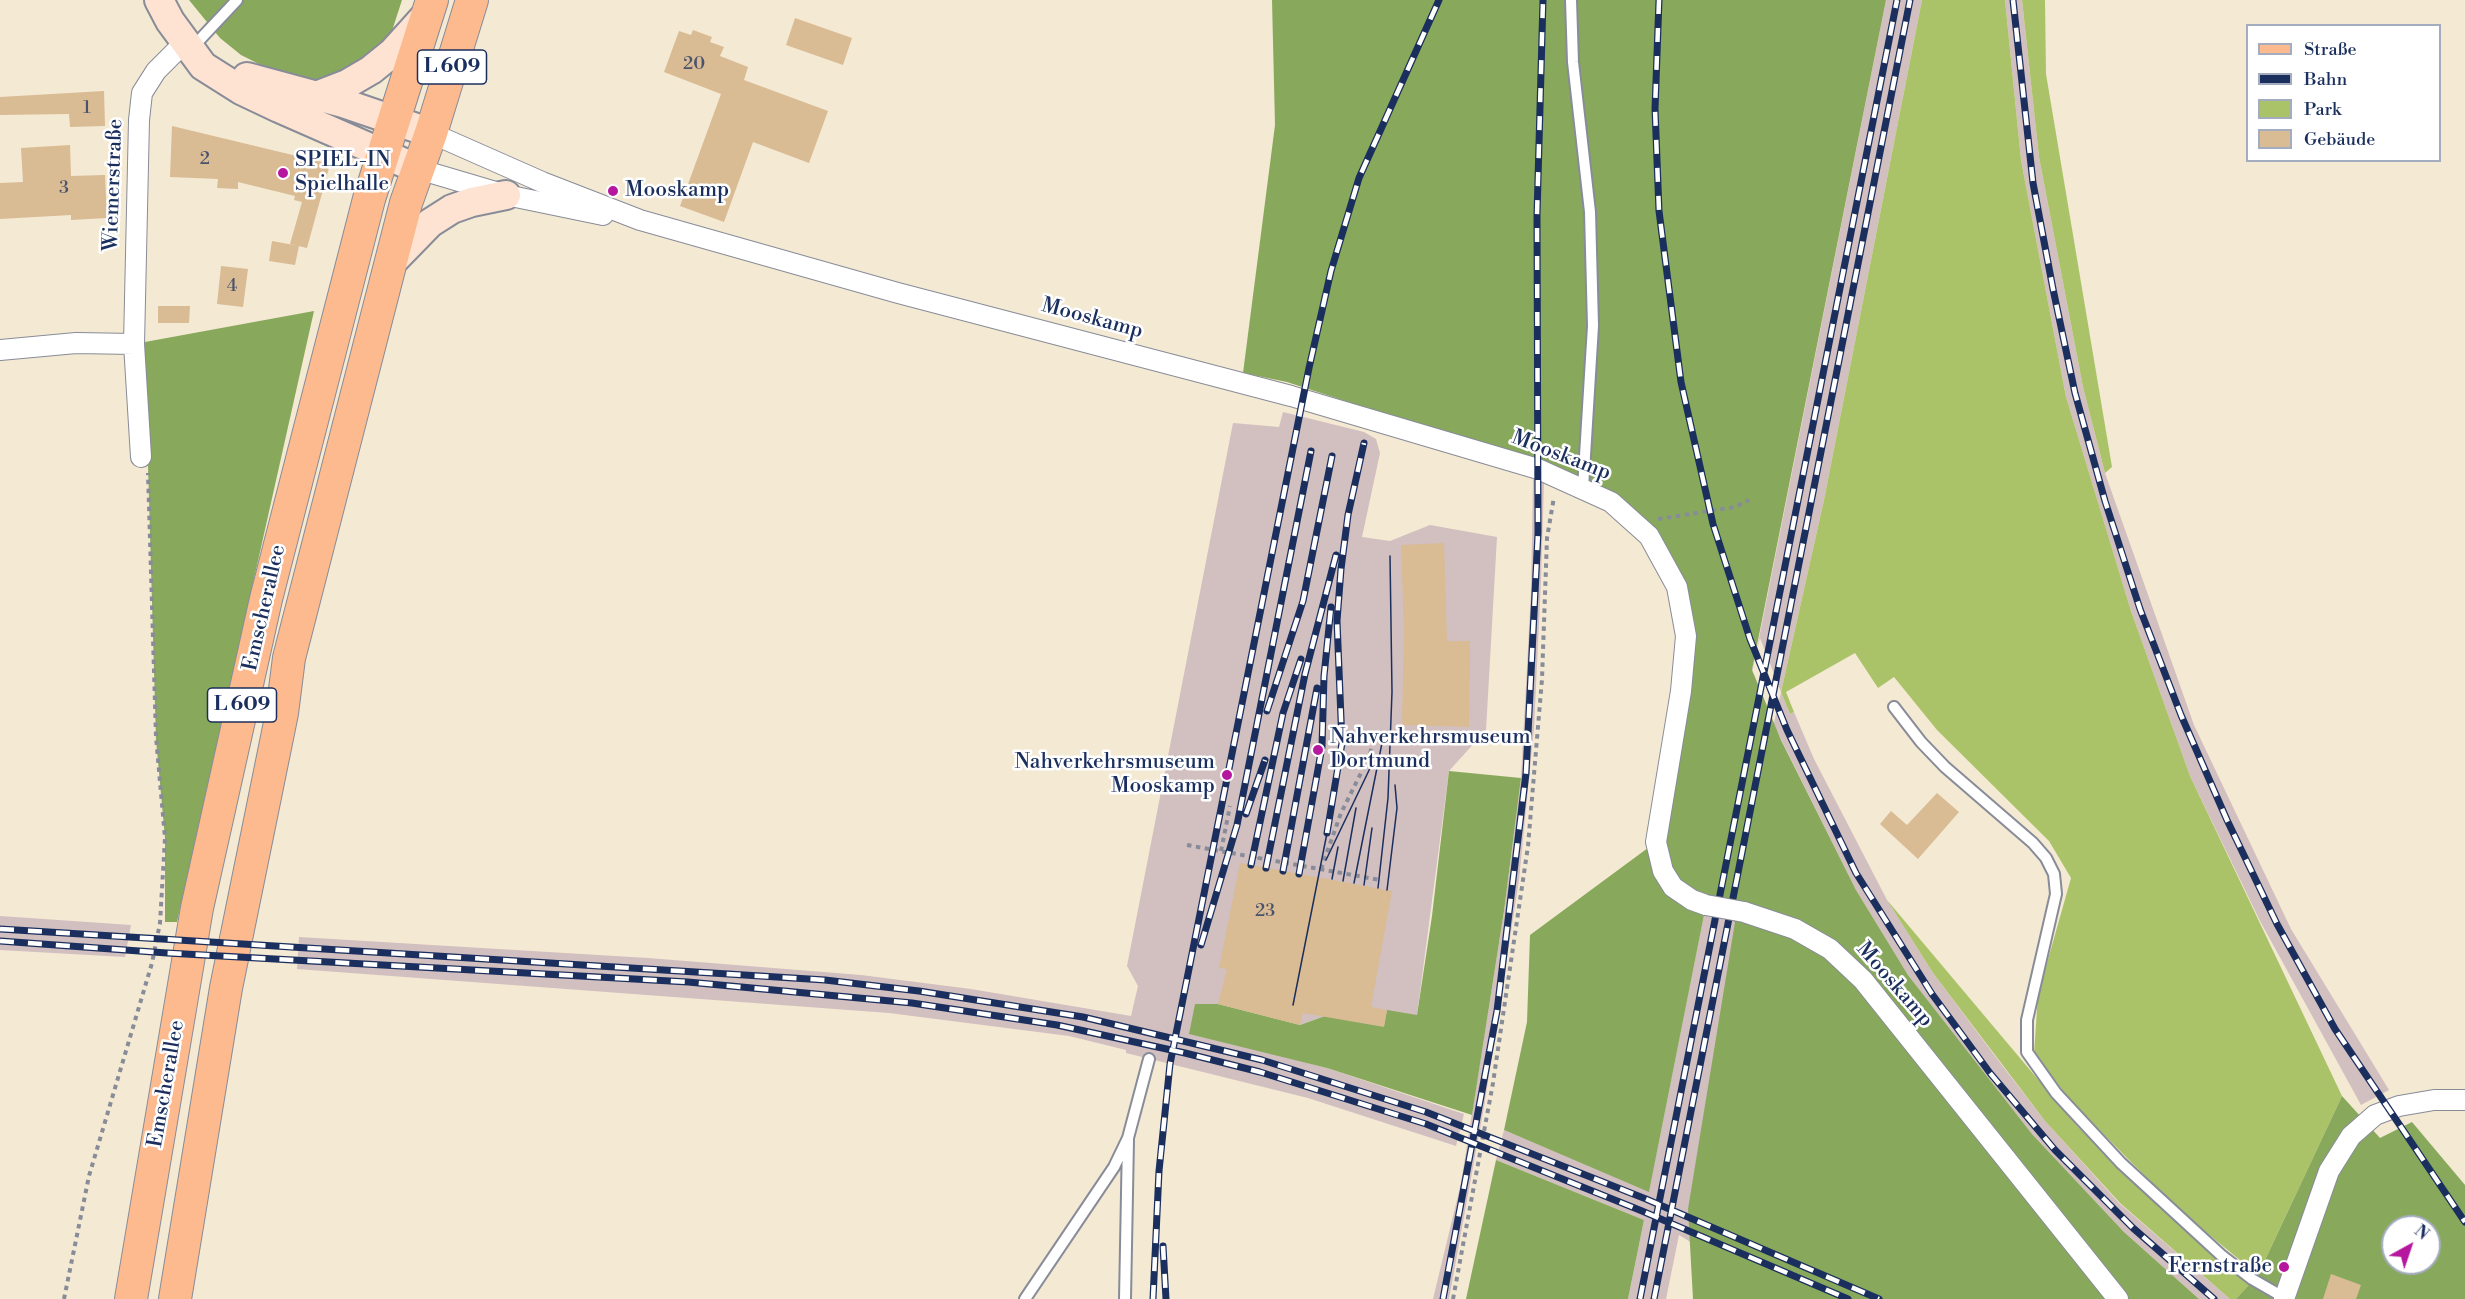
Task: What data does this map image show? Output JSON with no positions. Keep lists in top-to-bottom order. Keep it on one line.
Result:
{"streets":{"main road":["L 609","Emscherallee"],"street":["Wiemerstraße","Mooskamp"]},"crossings":[["Mooskamp","Emscherallee"]],"places":["SPIEL-IN Spielhalle","Mooskamp","Nahverkehrsmuseum Dortmund","Nahverkehrsmuseum Mooskamp","Fernstraße"],"house_numbers":["20","1","2","3","4","23"],"legend":["Straße","Bahn","Park","Gebäude"],"north":"top right"}
